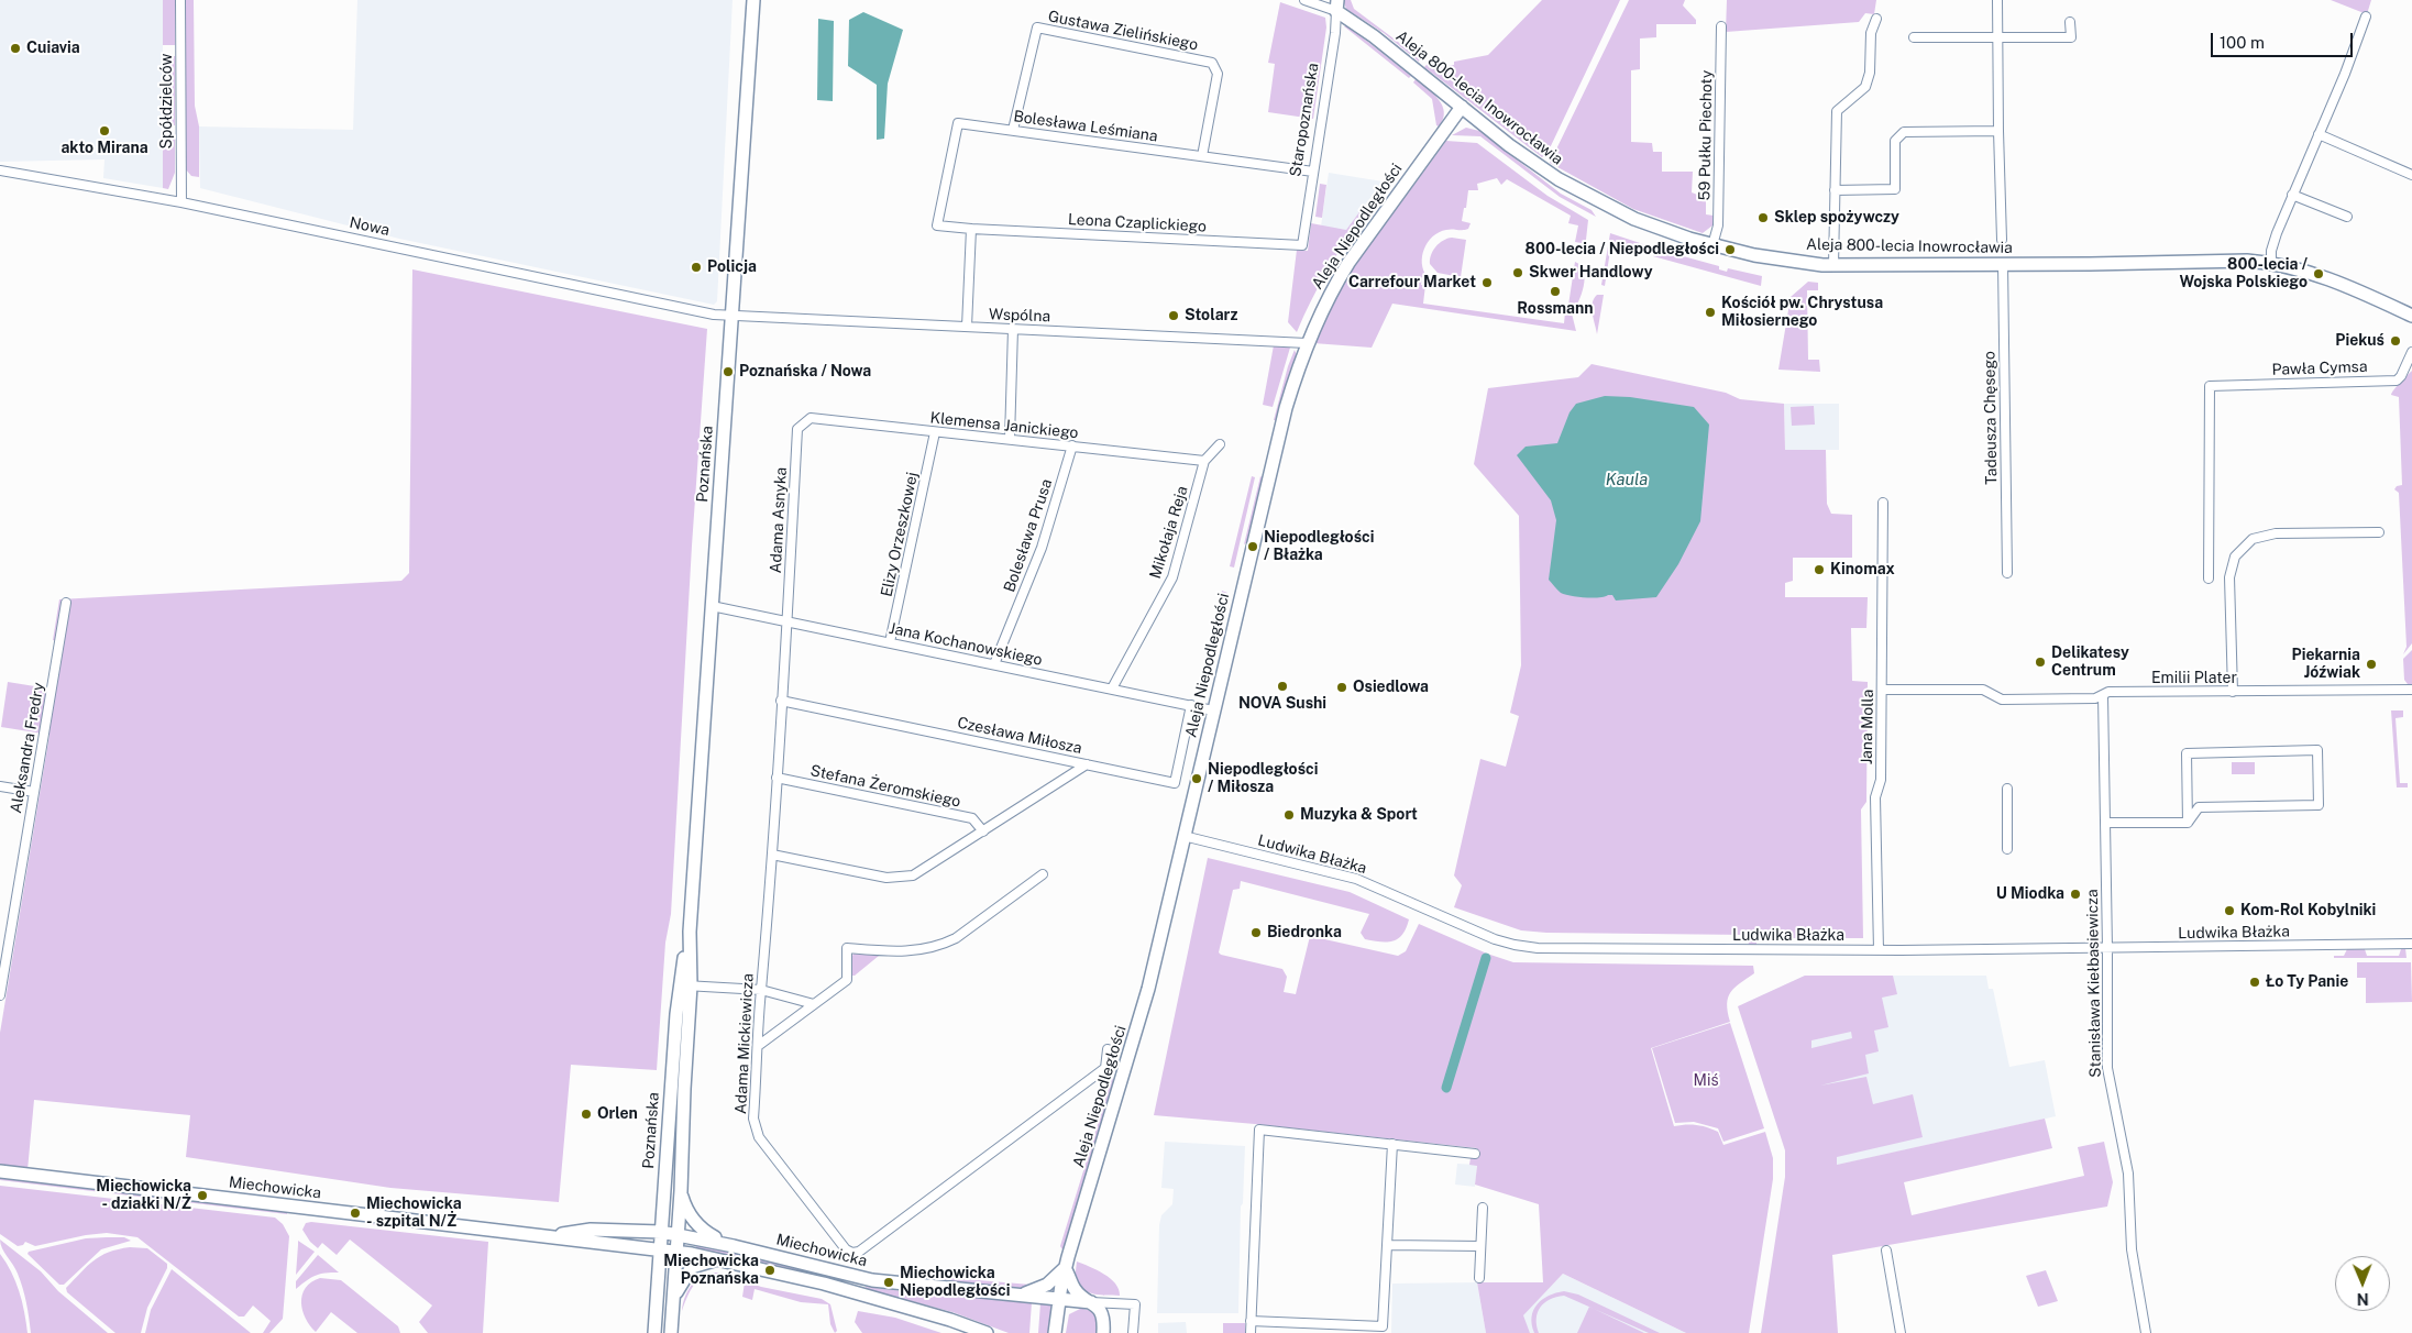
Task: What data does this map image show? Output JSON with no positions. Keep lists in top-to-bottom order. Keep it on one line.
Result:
{"streets":{"street":["Gustawa Zielińskiego","Aleja 800-lecia Inowrocławia","Spółdzielców","Staropoznańska","Bolesława Leśmiana","59 Pułku Piechoty","Leona Czaplickiego","Nowa","Aleja Niepodległości","Wspólna","Pawła Cymsa","Tadeusza Chęsego","Klemensa Janickiego","Poznańska","Adama Asnyka","Mikołaja Reja","Elizy Orzeszkowej","Bolesława Prusa","Jana Kochanowskiego","Emilii Plater","Jana Molla","Czesława Miłosza","Aleksandra Fredry","Stefana Żeromskiego","Ludwika Błażka","Stanisława Kiełbasiewicza","Adama Mickiewicza","Miechowicka"]},"crossings":[["Gustawa Zielińskiego","Bolesława Leśmiana"],["Aleja 800-lecia Inowrocławia","Staropoznańska"],["Aleja 800-lecia Inowrocławia","59 Pułku Piechoty"],["Aleja 800-lecia Inowrocławia","Aleja Niepodległości"],["Aleja 800-lecia Inowrocławia","Tadeusza Chęsego"],["Spółdzielców","Nowa"],["Staropoznańska","Bolesława Leśmiana"],["Staropoznańska","Leona Czaplickiego"],["Bolesława Leśmiana","Leona Czaplickiego"],["Nowa","Wspólna"],["Nowa","Poznańska"],["Aleja Niepodległości","Wspólna"],["Aleja Niepodległości","Jana Kochanowskiego"],["Aleja Niepodległości","Ludwika Błażka"],["Aleja Niepodległości","Miechowicka"],["Wspólna","Poznańska"],["Klemensa Janickiego","Adama Asnyka"],["Klemensa Janickiego","Mikołaja Reja"],["Klemensa Janickiego","Elizy Orzeszkowej"],["Klemensa Janickiego","Bolesława Prusa"],["Poznańska","Jana Kochanowskiego"],["Poznańska","Miechowicka"],["Adama Asnyka","Jana Kochanowskiego"],["Adama Asnyka","Adama Mickiewicza"],["Mikołaja Reja","Jana Kochanowskiego"],["Elizy Orzeszkowej","Jana Kochanowskiego"],["Bolesława Prusa","Jana Kochanowskiego"],["Jana Kochanowskiego","Czesława Miłosza"],["Jana Kochanowskiego","Adama Mickiewicza"],["Emilii Plater","Jana Molla"],["Emilii Plater","Stanisława Kiełbasiewicza"],["Jana Molla","Ludwika Błażka"],["Czesława Miłosza","Adama Mickiewicza"],["Stefana Żeromskiego","Adama Mickiewicza"],["Ludwika Błażka","Stanisława Kiełbasiewicza"]],"water":["Kaula"],"parks":["Miś"],"places":["Cuiavia","akto Mirana","Sklep spożywczy","800-lecia / Niepodległości","Policja","Skwer Handlowy","800-lecia / Wojska Polskiego","Carrefour Market","Rossmann","Kościół pw. Chrystusa Miłosiernego","Stolarz","Piekuś","Poznańska / Nowa","Niepodległości / Błażka","Kinomax","Delikatesy Centrum","Piekarnia Jóźwiak","NOVA Sushi","Osiedlowa","Niepodległości / Miłosza","Muzyka & Sport","U Miodka","Kom-Rol Kobylniki","Biedronka","Ło Ty Panie","Orlen","Miechowicka - działki N/Ż","Miechowicka - szpital N/Ż","Miechowicka Poznańska","Miechowicka Niepodległości"],"scale_bar":"100 m","north":"bottom"}
